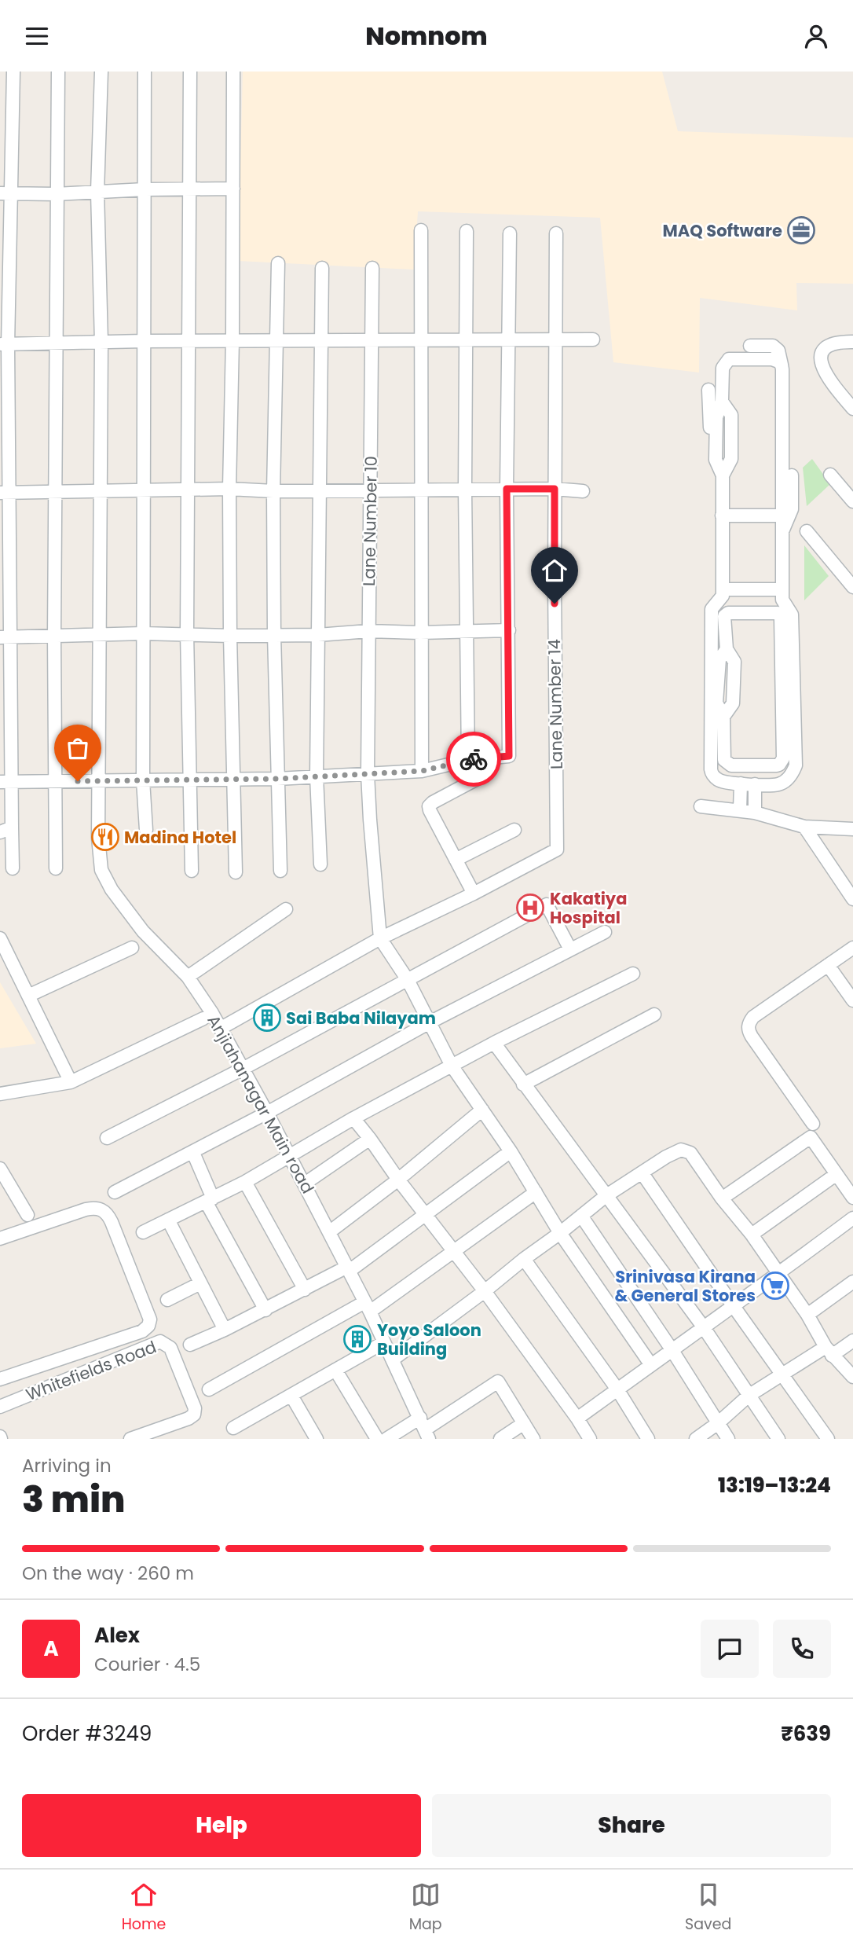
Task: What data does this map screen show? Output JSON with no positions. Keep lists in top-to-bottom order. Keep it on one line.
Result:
{"streets":{"street":["Lane Number 10","Lane Number 14","Anjiahanagar Main road","Whitefields Road"]},"places":{"office":["MAQ Software"],"restaurant":["Madina Hotel"],"hospital":["Kakatiya Hospital"],"building":["Sai Baba Nilayam","Yoyo Saloon Building"],"supermarket":["Srinivasa Kirana & General Stores"]},"page":{"header":"Nomnom","heading":["3 min","Arriving in","13:19–13:24"],"panel":["Alex","Courier · 4.5","Order #3249","₹639"],"bar":"On the way · 260 m","round":"A","buttons":["Help","Share"],"tabs":["Home","Map","Saved"]}}
